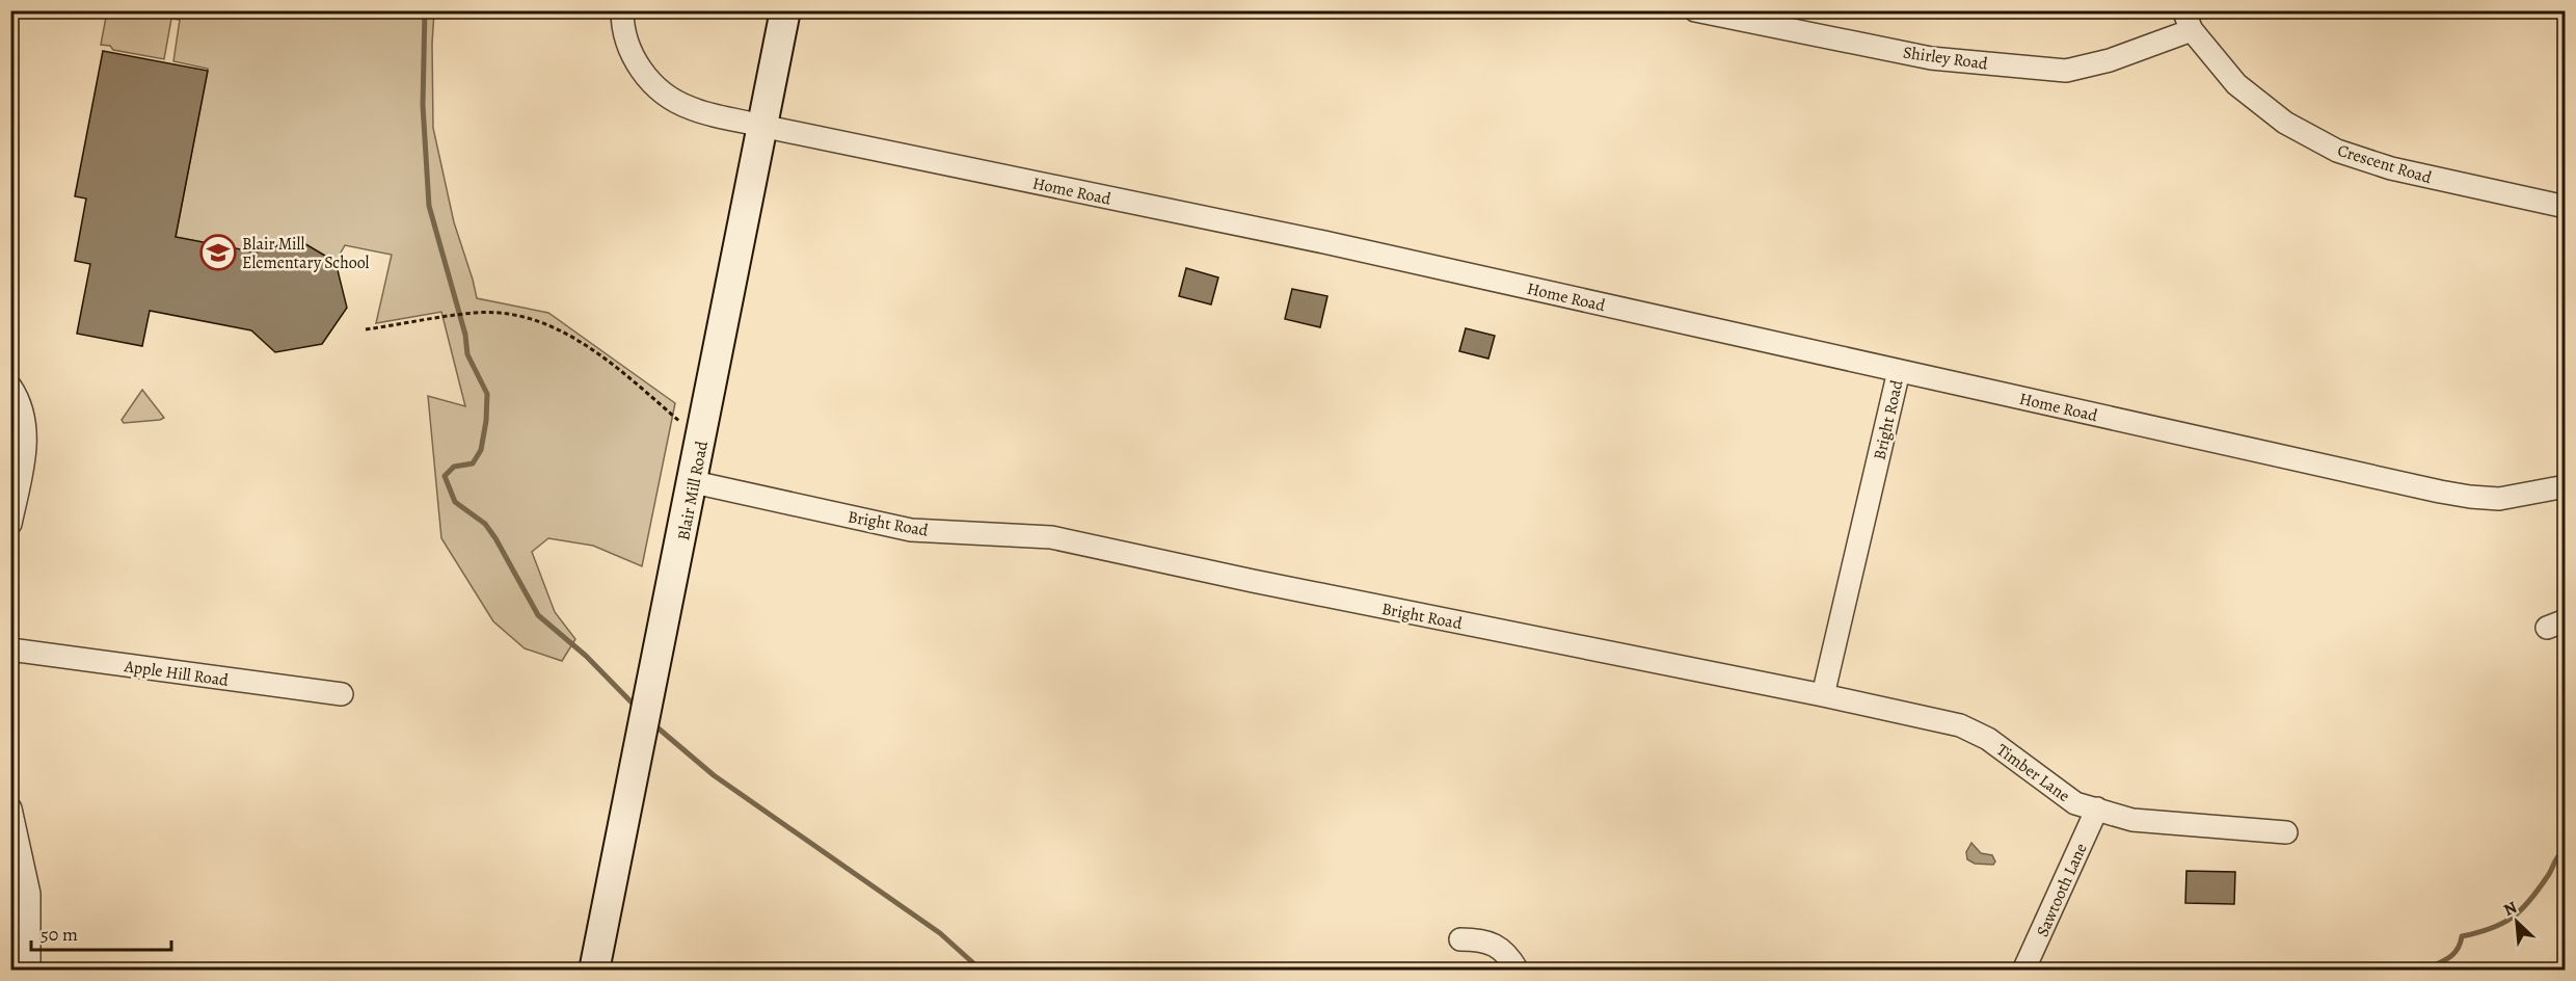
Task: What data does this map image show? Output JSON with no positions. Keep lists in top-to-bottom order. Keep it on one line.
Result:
{"streets":{"main road":["Blair Mill Road"],"street":["Shirley Road","Crescent Road","Home Road","Bright Road","Apple Hill Road","Timber Lane","Sawtooth Lane"]},"crossings":[["Shirley Road","Crescent Road"],["Home Road","Bright Road"],["Home Road","Blair Mill Road"],["Bright Road","Blair Mill Road"],["Bright Road","Timber Lane"],["Timber Lane","Sawtooth Lane"]],"places":{"school or university":["Blair Mill Elementary School"]},"scale_bar":"50 m","north":"top left"}
